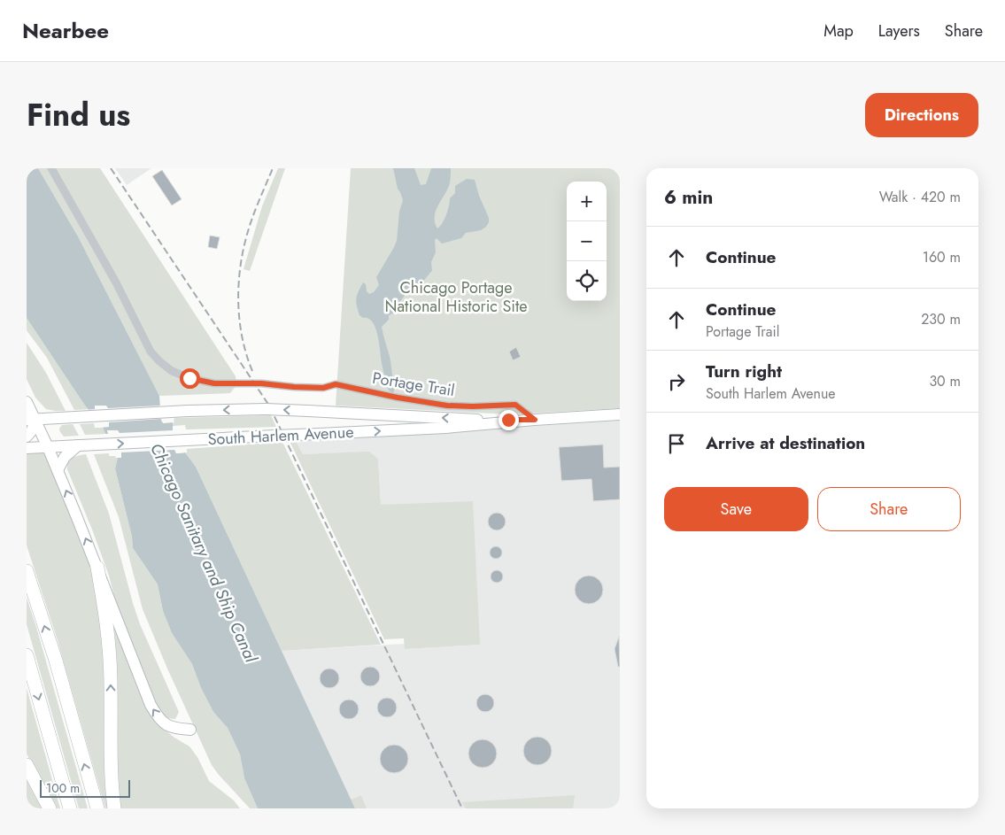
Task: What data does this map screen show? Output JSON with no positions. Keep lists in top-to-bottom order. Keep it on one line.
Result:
{"streets":{"main road":["South Harlem Avenue"],"street":["Portage Trail"]},"crossings":[["Portage Trail","South Harlem Avenue"]],"water":["Chicago Sanitary and Ship Canal"],"parks":["Chicago Portage National Historic Site"],"scale_bar":"100 m","page":{"header":"Nearbee","nav":["Map","Layers","Share"],"title":"Find us","buttons":["Directions",["Save","Share"]],"heading":["6 min","Walk · 420 m"],"map_buttons":["+","−"],"list":[["Continue","160 m"],["Continue","Portage Trail","230 m"],["Turn right","South Harlem Avenue","30 m"],"Arrive at destination"],"scale":"100 m"}}
